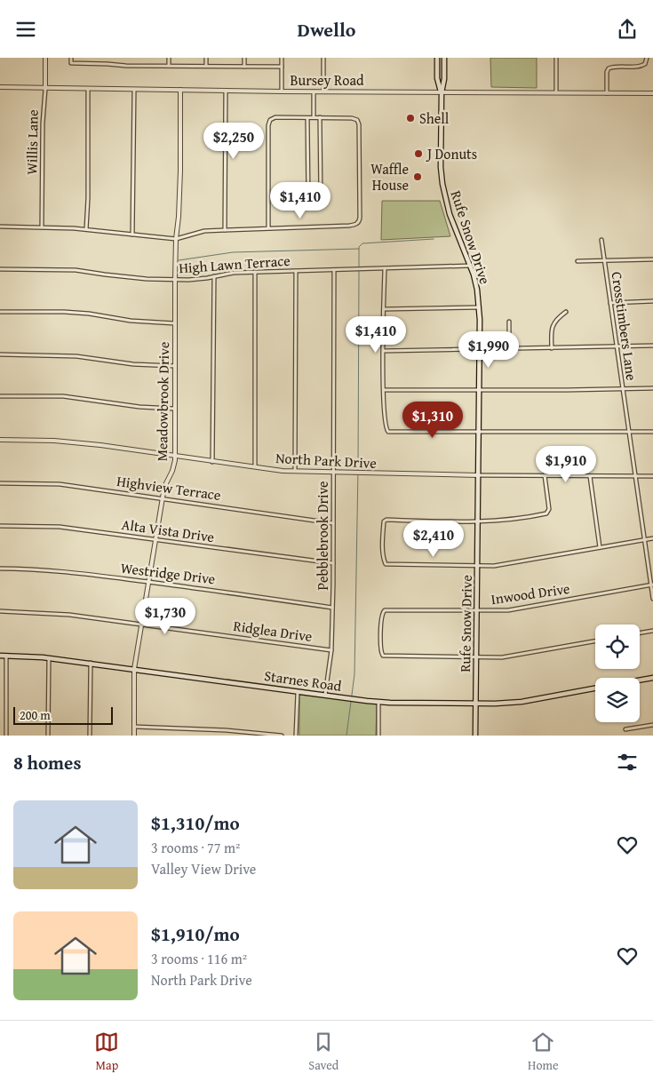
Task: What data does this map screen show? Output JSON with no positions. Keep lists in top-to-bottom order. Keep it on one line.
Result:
{"streets":{"main road":["Rufe Snow Drive","Starnes Road"],"street":["Bursey Road","Willis Lane","High Lawn Terrace","Crosstimbers Lane","Meadowbrook Drive","North Park Drive","Highview Terrace","Alta Vista Drive","Pebblebrook Drive","Westridge Drive","Inwood Drive","Ridglea Drive"]},"crossings":[["Bursey Road","Willis Lane"],["Bursey Road","Rufe Snow Drive"],["Bursey Road","Meadowbrook Drive"],["Rufe Snow Drive","High Lawn Terrace"],["Rufe Snow Drive","North Park Drive"],["Rufe Snow Drive","Inwood Drive"],["Rufe Snow Drive","Starnes Road"],["High Lawn Terrace","Meadowbrook Drive"],["High Lawn Terrace","Pebblebrook Drive"],["Crosstimbers Lane","North Park Drive"],["Crosstimbers Lane","Inwood Drive"],["Meadowbrook Drive","North Park Drive"],["Meadowbrook Drive","Highview Terrace"],["Meadowbrook Drive","Alta Vista Drive"],["Meadowbrook Drive","Westridge Drive"],["Meadowbrook Drive","Ridglea Drive"],["Meadowbrook Drive","Starnes Road"],["North Park Drive","Pebblebrook Drive"],["Highview Terrace","Pebblebrook Drive"],["Alta Vista Drive","Pebblebrook Drive"],["Pebblebrook Drive","Westridge Drive"],["Pebblebrook Drive","Ridglea Drive"],["Pebblebrook Drive","Starnes Road"]],"places":["Shell","J Donuts","Waffle House"],"scale_bar":"200 m","page":{"header":"Dwello","price":["$2,250","$1,410","$1,410","$1,990","$1,310","$1,910","$2,410","$1,730"],"scale":"200 m","heading":"8 homes","list":[{"name":"$1,310/mo","note":"3 rooms · 77 m² · Valley View Drive"},{"name":"$1,910/mo","note":"3 rooms · 116 m² · North Park Drive"}],"tabs":["Map","Saved","Home"]}}
